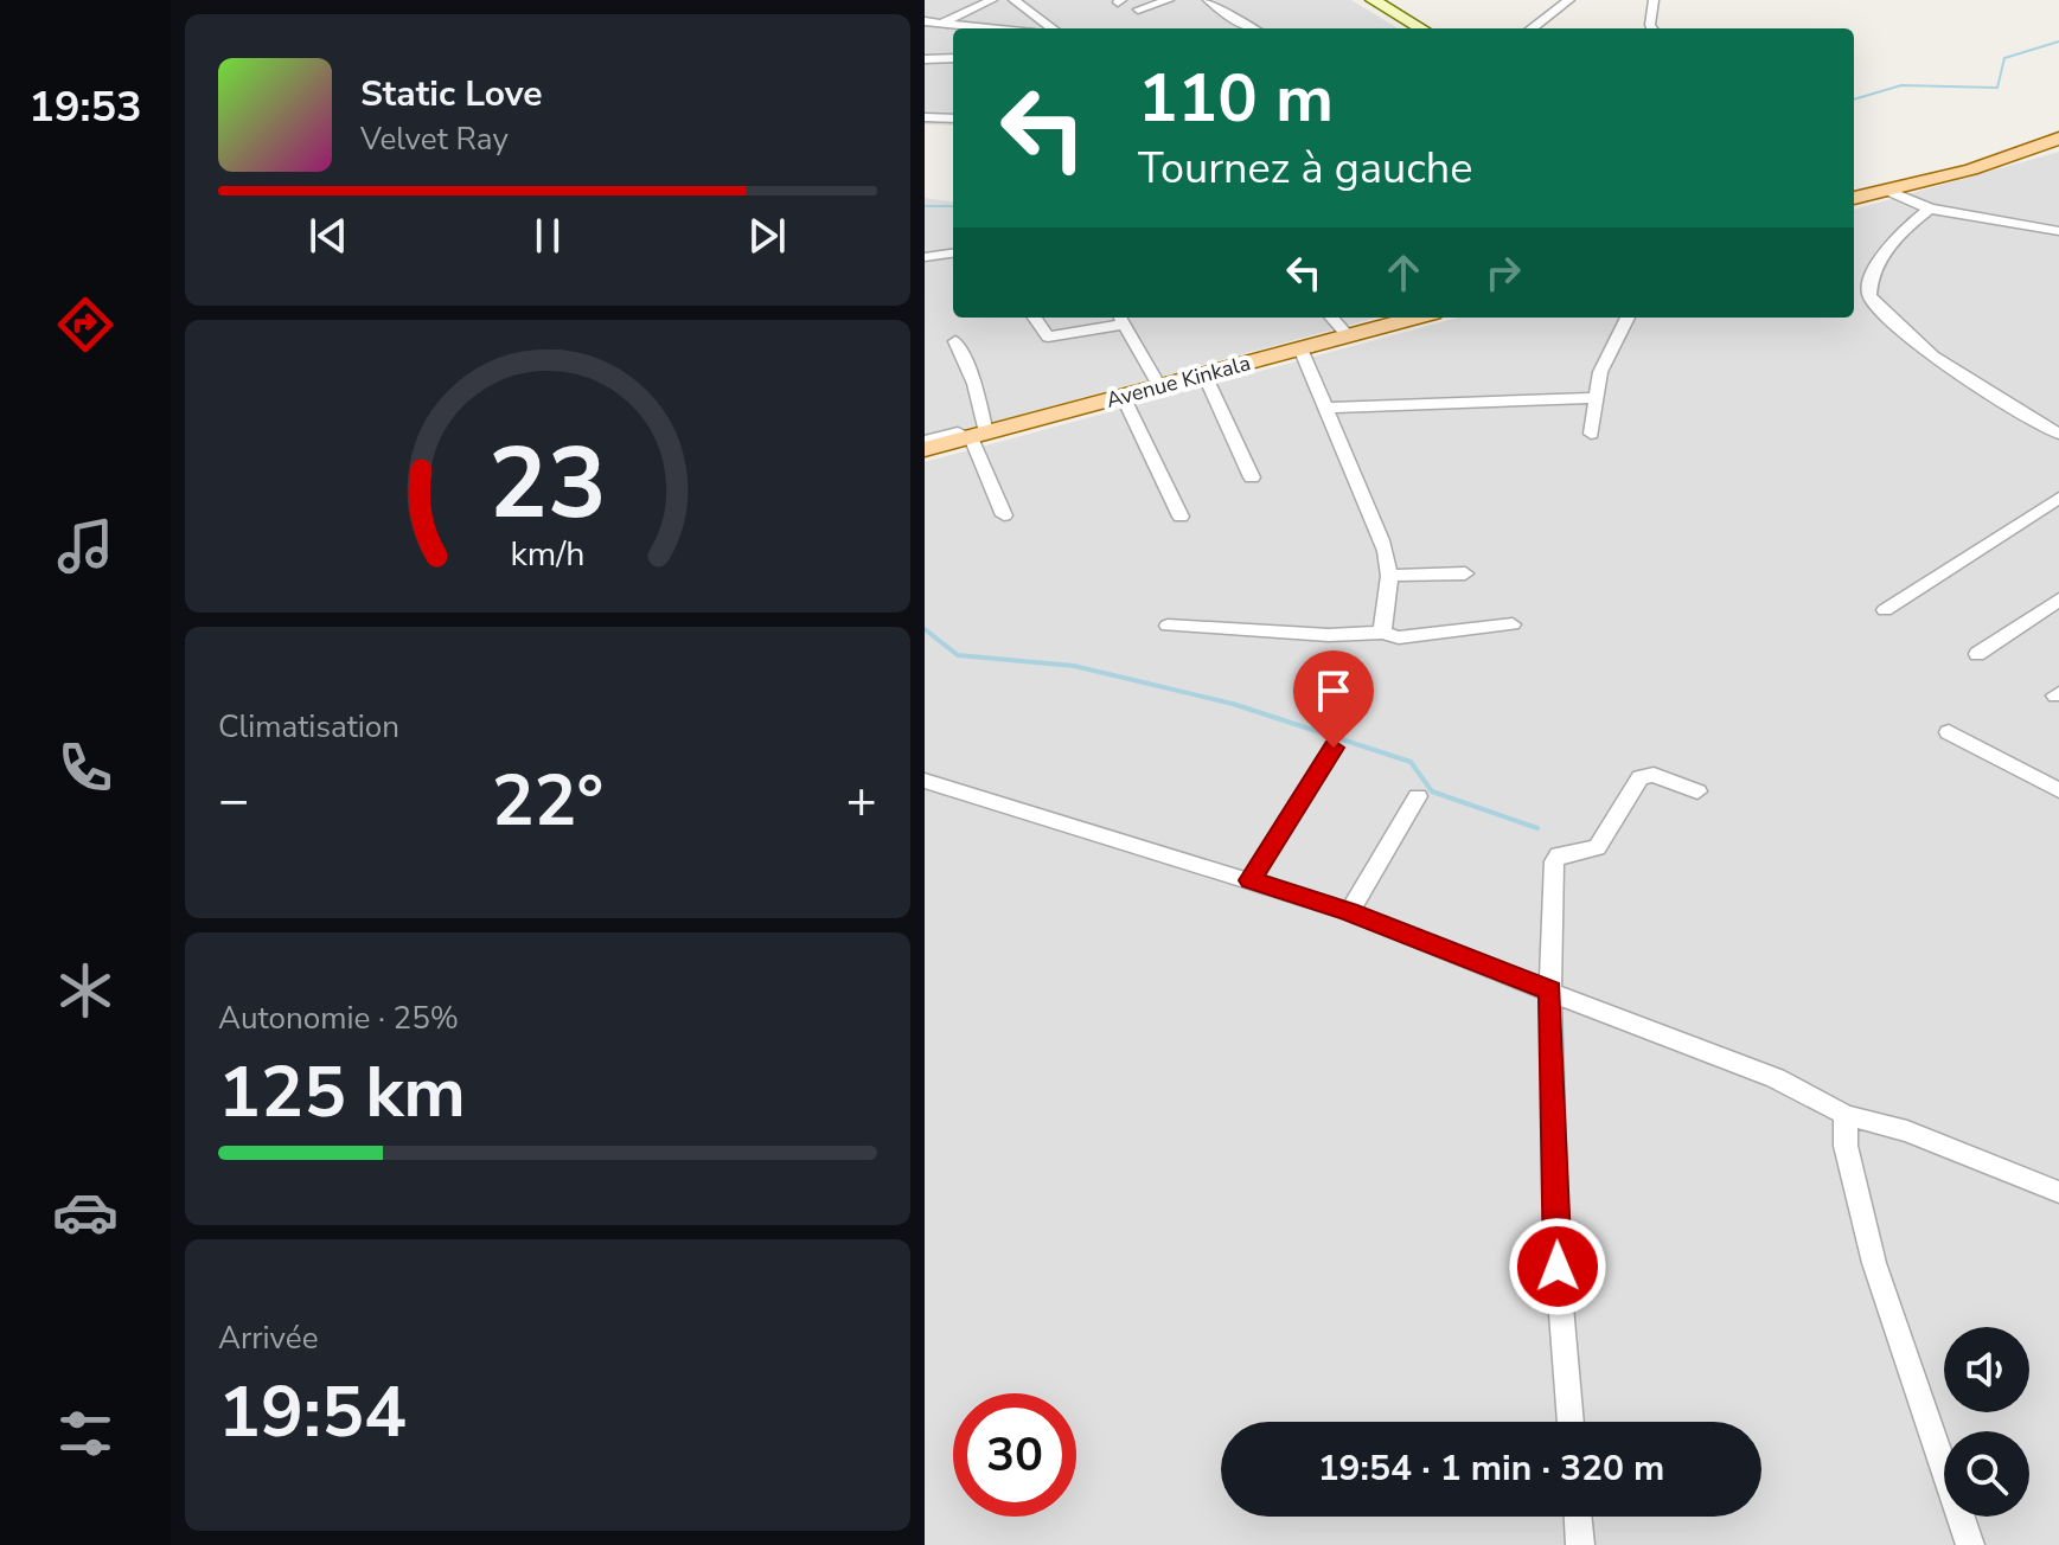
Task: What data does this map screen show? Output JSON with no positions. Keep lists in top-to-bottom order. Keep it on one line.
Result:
{"streets":{"main road":["Avenue Kinkala"]},"page":{"tabs":"19:53","turn":["110 m","Tournez à gauche"],"song":["Static Love","Velvet Ray"],"tile":["Climatisation",["Autonomie · 25%","125 km"],["Arrivée","19:54"]],"heat":["−","22°","+"],"limit":"30","trip":"19:54 · 1 min · 320 m","gauge":["23","km/h"]}}
